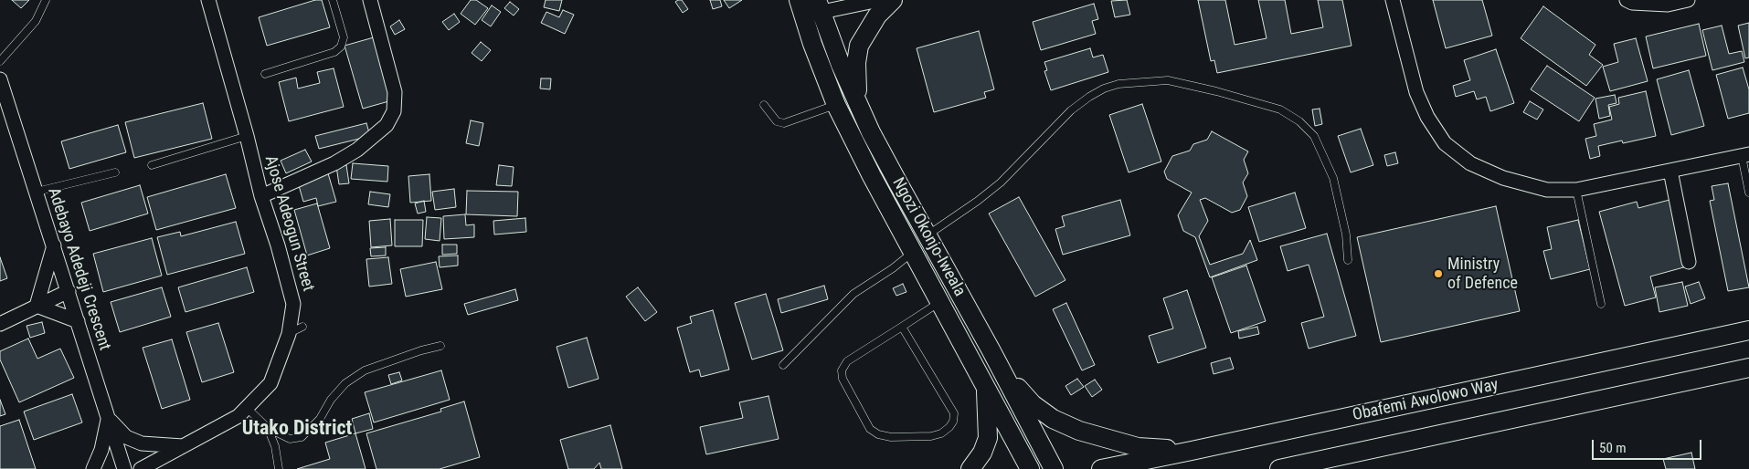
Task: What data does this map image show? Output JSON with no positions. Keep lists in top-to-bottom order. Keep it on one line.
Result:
{"streets":{"main road":["Ngozi Okonjo-Iweala","Obafemi Awolowo Way"],"street":["Ajose Adeogun Street","Adebayo Adedeji Crescent"]},"districts":["Utako District"],"places":["Ministry of Defence"],"scale_bar":"50 m"}
